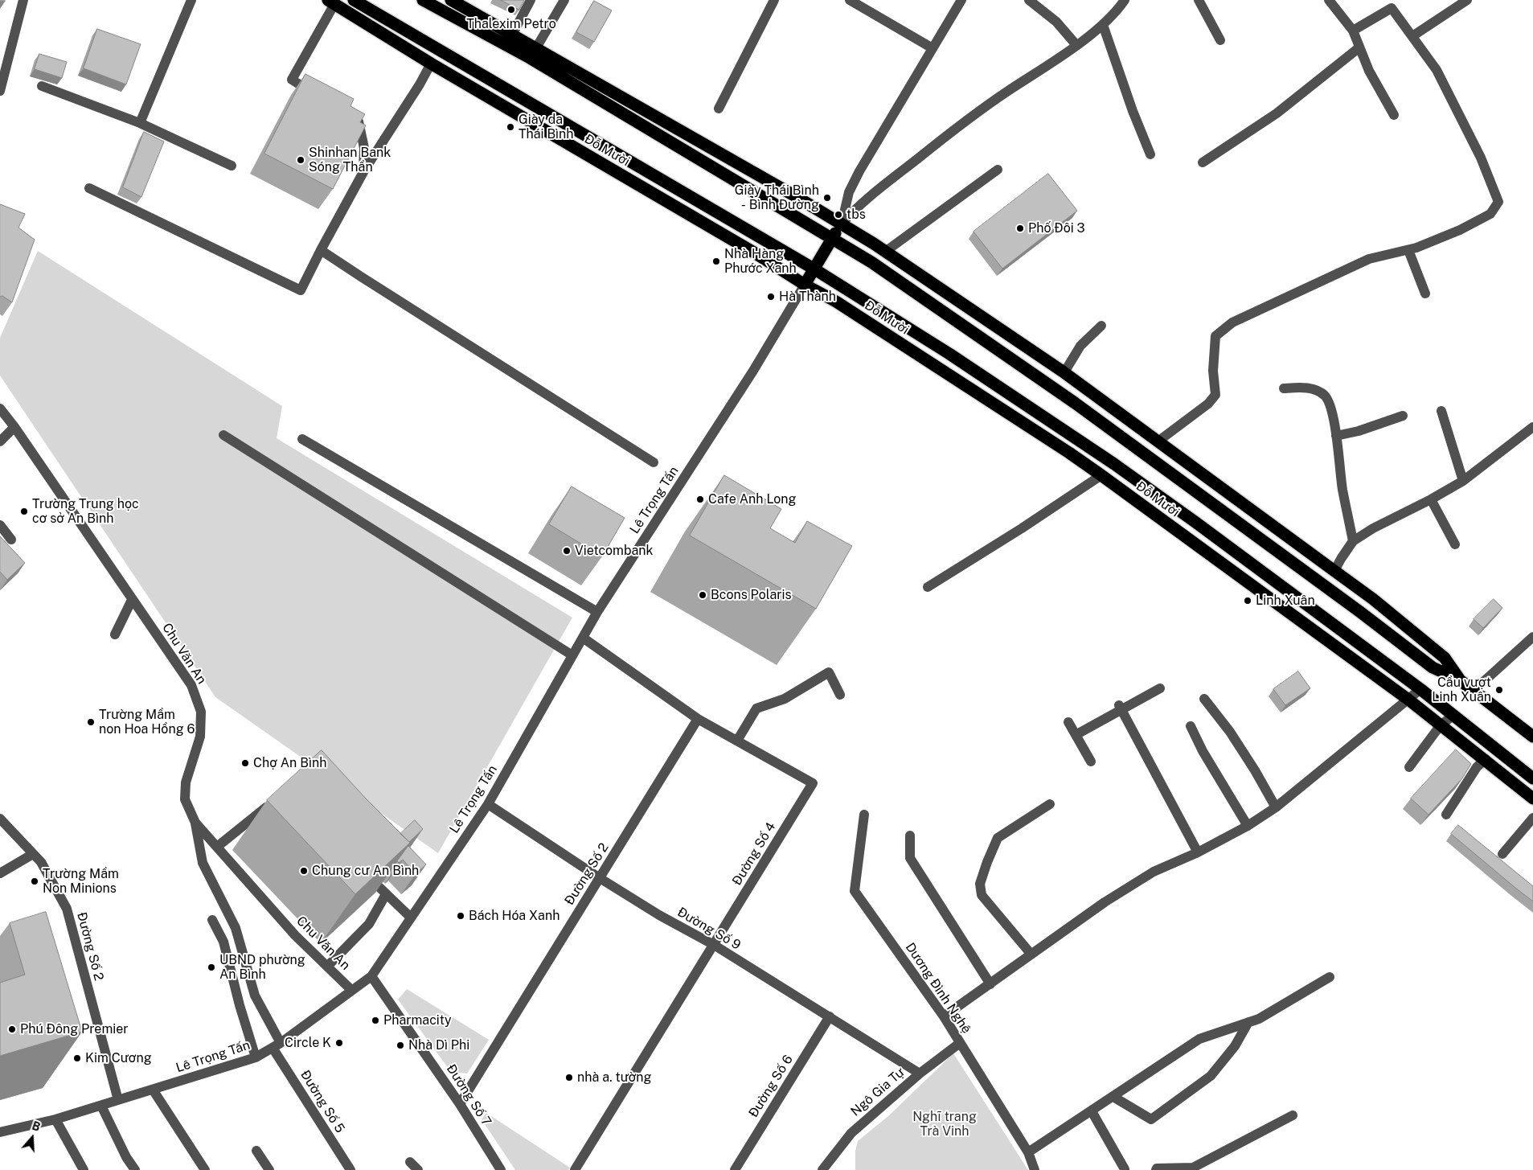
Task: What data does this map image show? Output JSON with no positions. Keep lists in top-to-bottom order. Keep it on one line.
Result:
{"streets":{"highway":["Đỗ Mười"],"street":["Lê Trọng Tấn","Chu Văn An","Đường Số 4","Đường Số 2","Đường Số 9","Dương Đình Nghệ","Đường Số 6","Ngô Gia Tự","Đường Số 7","Đường Số 5"]},"crossings":[["Đỗ Mười","Lê Trọng Tấn"],["Lê Trọng Tấn","Chu Văn An"],["Lê Trọng Tấn","Đường Số 4"],["Lê Trọng Tấn","Đường Số 2"],["Lê Trọng Tấn","Đường Số 9"],["Lê Trọng Tấn","Đường Số 7"],["Lê Trọng Tấn","Đường Số 5"],["Chu Văn An","Đường Số 5"],["Đường Số 4","Đường Số 2"],["Đường Số 4","Đường Số 9"],["Đường Số 2","Đường Số 9"],["Đường Số 2","Đường Số 7"],["Đường Số 9","Đường Số 6"],["Đường Số 9","Ngô Gia Tự"],["Dương Đình Nghệ","Ngô Gia Tự"]],"parks":["Nghĩ trang Trà Vinh"],"places":["Thalexim Petro","Giày da Thái Bình","Shinhan Bank Sóng Thần","Giày Thái Bình - Bình Đường","tbs","Phố Đôi 3","Nhà Hàng Phước Xanh","Hà Thành","Cafe Anh Long","Trường Trung học cơ sở An Bình","Vietcombank","Bcons Polaris","Linh Xuân","Cầu vượt Linh Xuân","Trường Mầm non Hoa Hồng 6","Chợ An Bình","Chung cư An Bình","Trường Mầm Non Minions","Bách Hóa Xanh","UBND phường An Bình","Pharmacity","Phú Đông Premier","Circle K","Nhà Dì Phi","Kim Cương","nhà a. tường"],"north":"top"}
